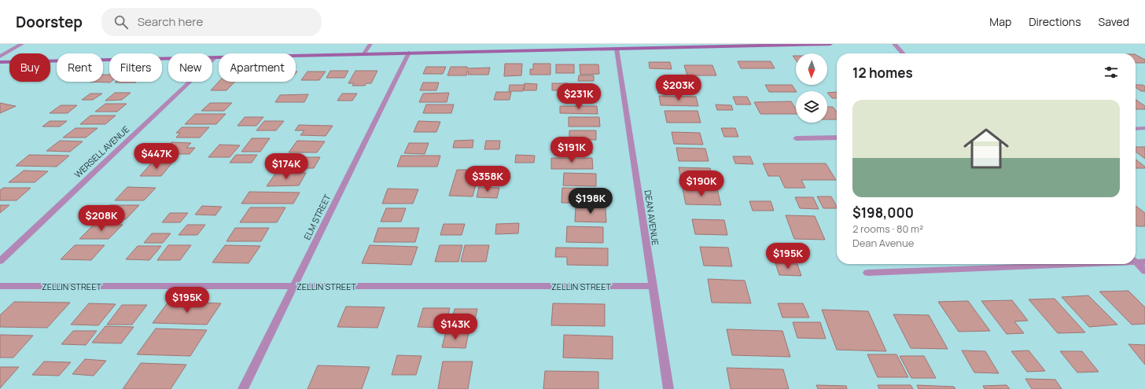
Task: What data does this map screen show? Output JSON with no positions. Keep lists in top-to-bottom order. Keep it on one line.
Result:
{"streets":{"street":["WERSELL AVENUE","ELM STREET","DEAN AVENUE","ZELLIN STREET"]},"crossings":[["ELM STREET","ZELLIN STREET"],["DEAN AVENUE","ZELLIN STREET"]],"north":"bottom","page":{"header":"Doorstep","search":"Search here","nav":["Map","Directions","Saved"],"chip":["Buy","Rent","Filters","New","Apartment"],"heading":"12 homes","price":["$203K","$231K","$191K","$447K","$174K","$358K","$190K","$198K","$208K","$195K","$195K","$143K"],"list":[{"name":"$198,000","note":"2 rooms · 80 m² · Dean Avenue"}]}}
